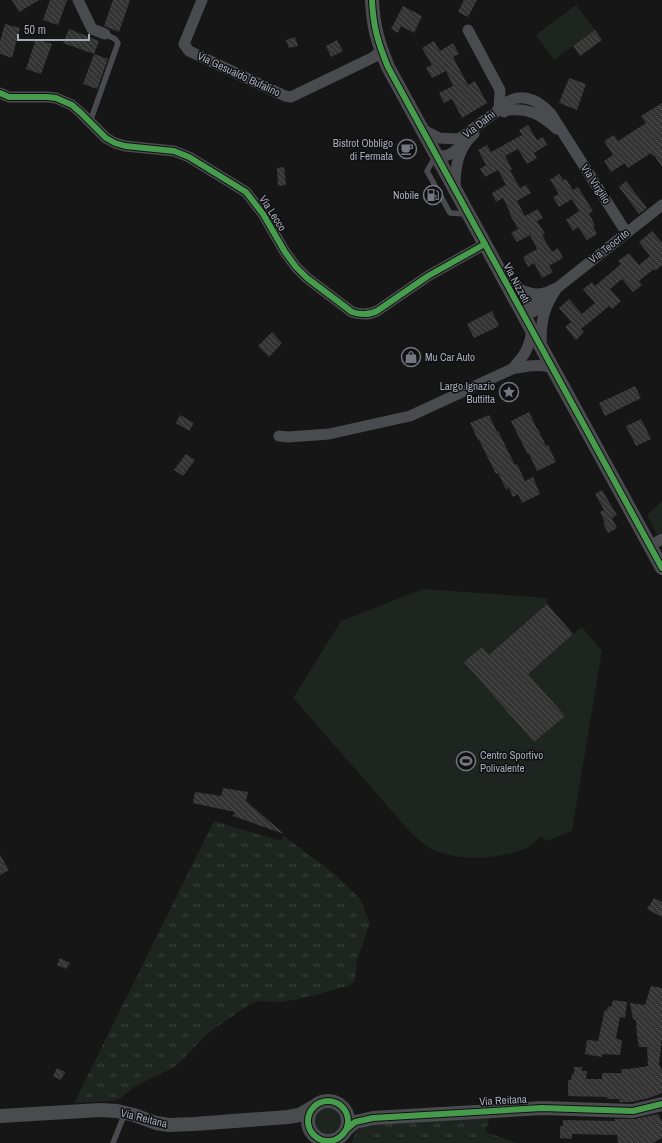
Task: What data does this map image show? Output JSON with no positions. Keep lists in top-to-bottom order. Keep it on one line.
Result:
{"streets":{"street":["Via Gesualdo Bufalino","Via Dafni","Via Virgilio","Via Lecco","Via Teocrito","Via Nizzeti","Via Reitana"]},"crossings":[["Via Gesualdo Bufalino","Via Nizzeti"],["Via Dafni","Via Virgilio"],["Via Dafni","Via Nizzeti"],["Via Virgilio","Via Teocrito"],["Via Lecco","Via Nizzeti"]],"places":{"cafe":["Bistrot Obbligo di Fermata"],"fuel station":["Nobile"],"shop":["Mu Car Auto"],"place":["Largo Ignazio Buttitta"],"sports":["Centro Sportivo Polivalente"]},"scale_bar":"50 m"}
